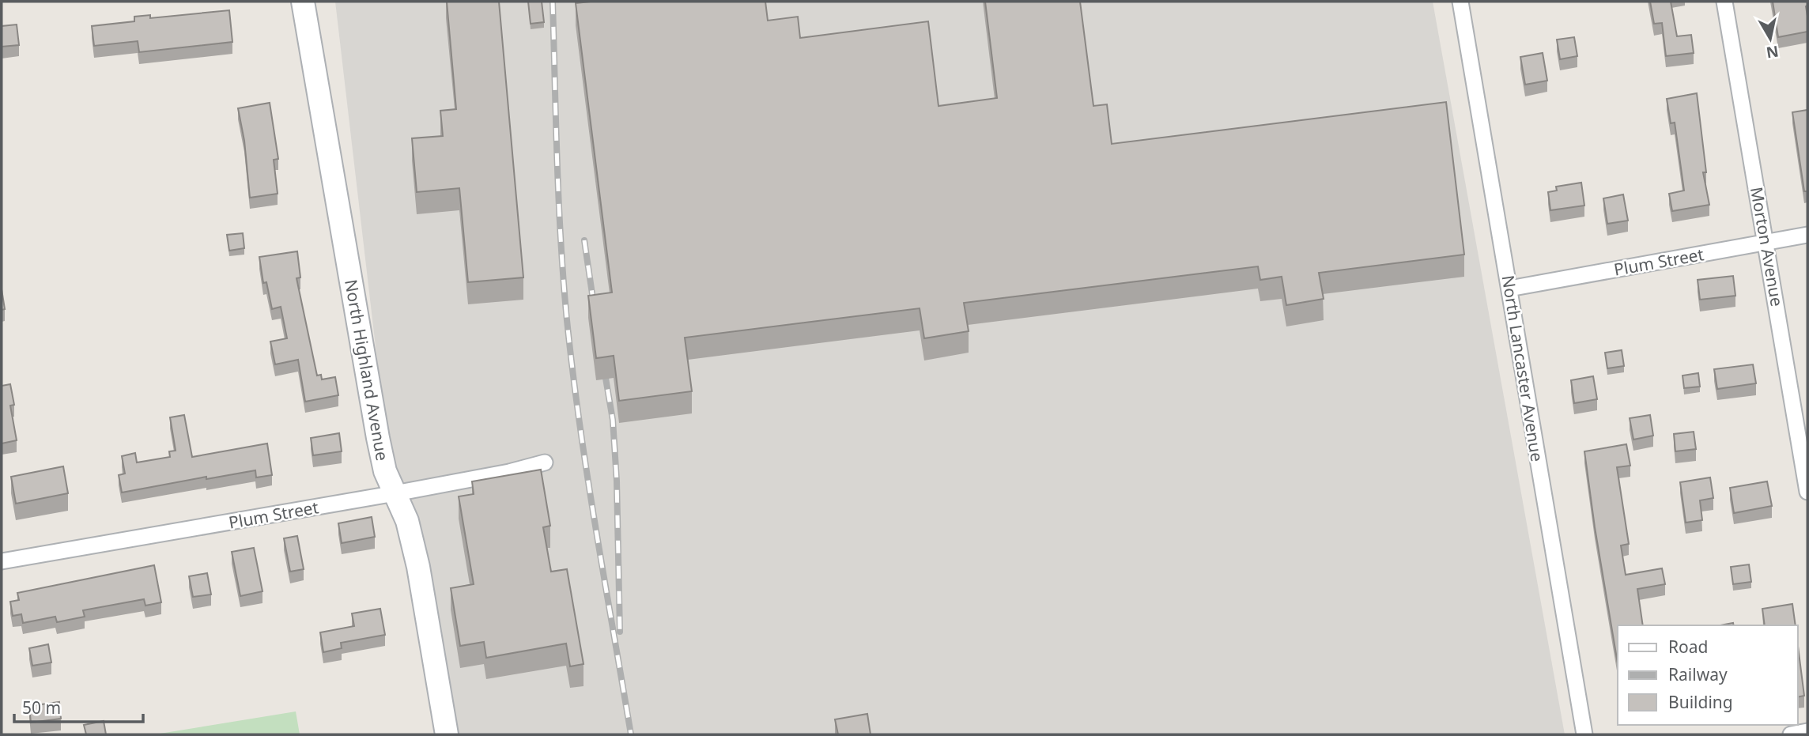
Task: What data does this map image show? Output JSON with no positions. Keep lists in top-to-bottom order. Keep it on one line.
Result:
{"streets":{"street":["Morton Avenue","Plum Street","North Lancaster Avenue","North Highland Avenue"]},"crossings":[["Morton Avenue","Plum Street"],["Plum Street","North Lancaster Avenue"],["Plum Street","North Highland Avenue"]],"legend":["Road","Railway","Building"],"scale_bar":"50 m","north":"bottom"}
